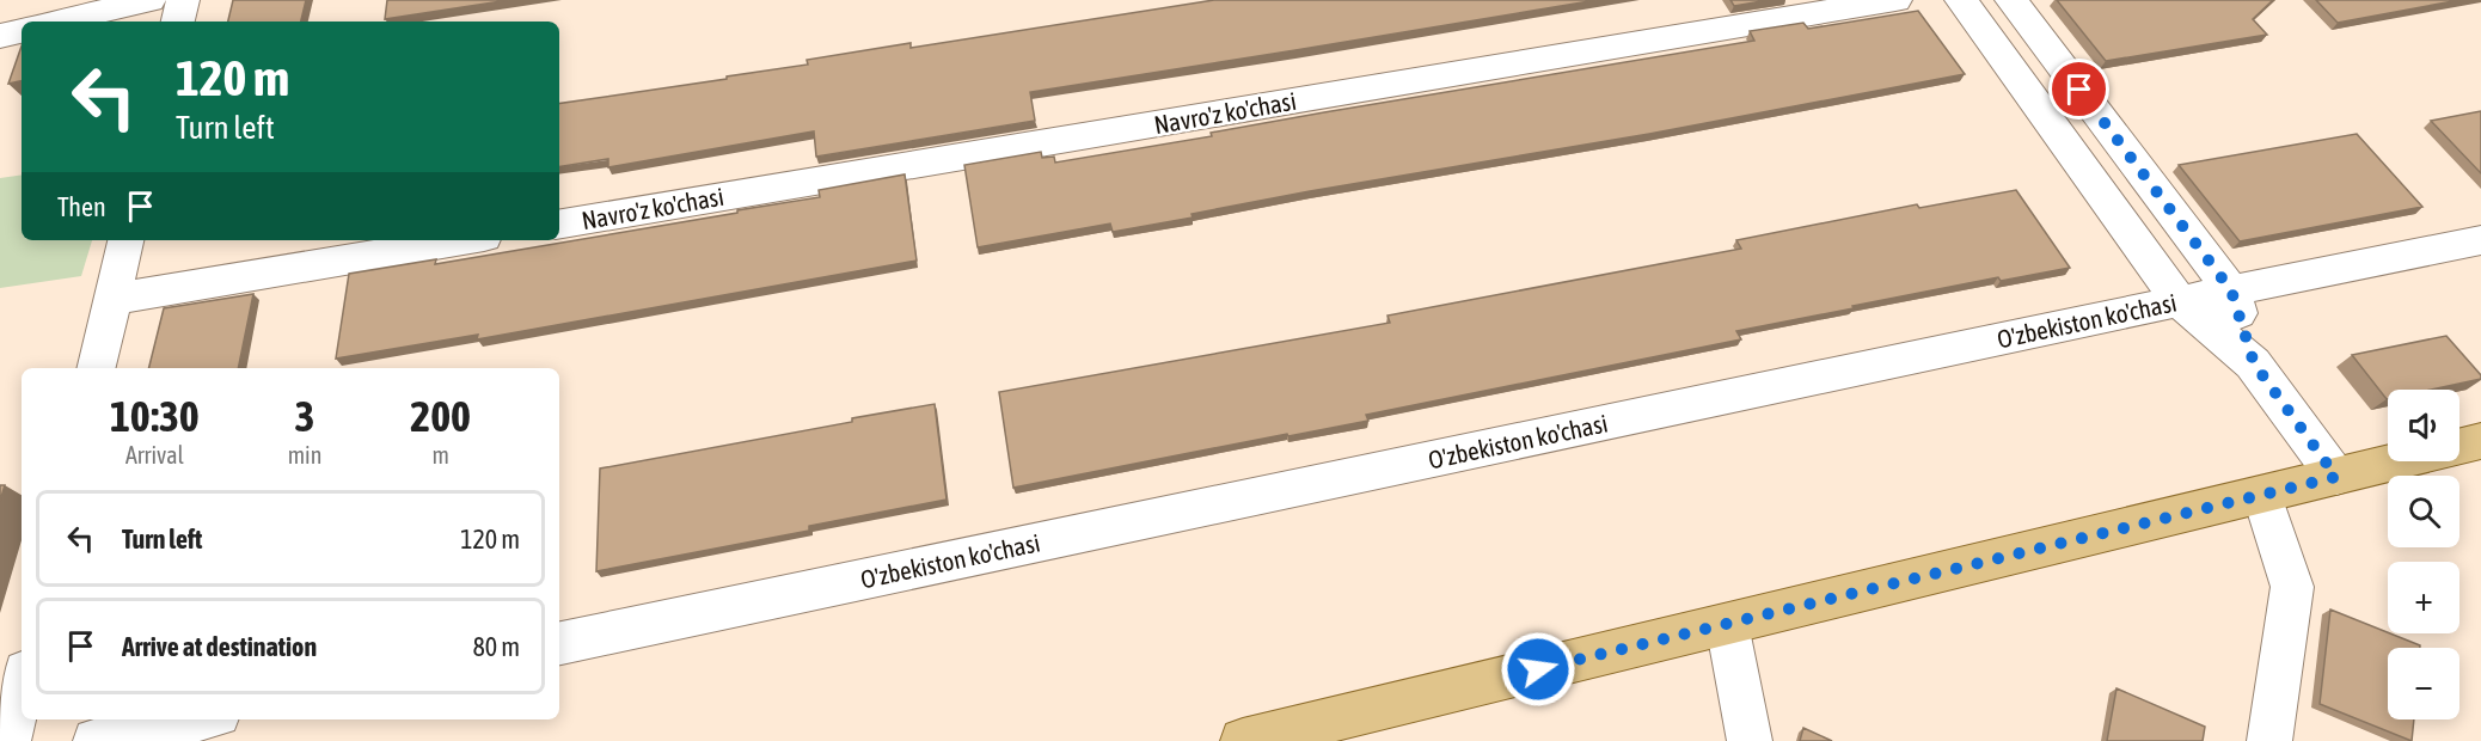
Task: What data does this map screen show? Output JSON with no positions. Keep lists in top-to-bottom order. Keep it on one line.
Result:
{"streets":{"street":["Navro'z ko'chasi","O'zbekiston ko'chasi"]},"page":{"turn":["120 m","Turn left"],"then":"Then","eta":["10:30","Arrival","3","min","200","m"],"map_buttons":["+","−"],"list":[{"name":"Turn left","value":"120 m"},{"name":"Arrive at destination","value":"80 m"}]}}
